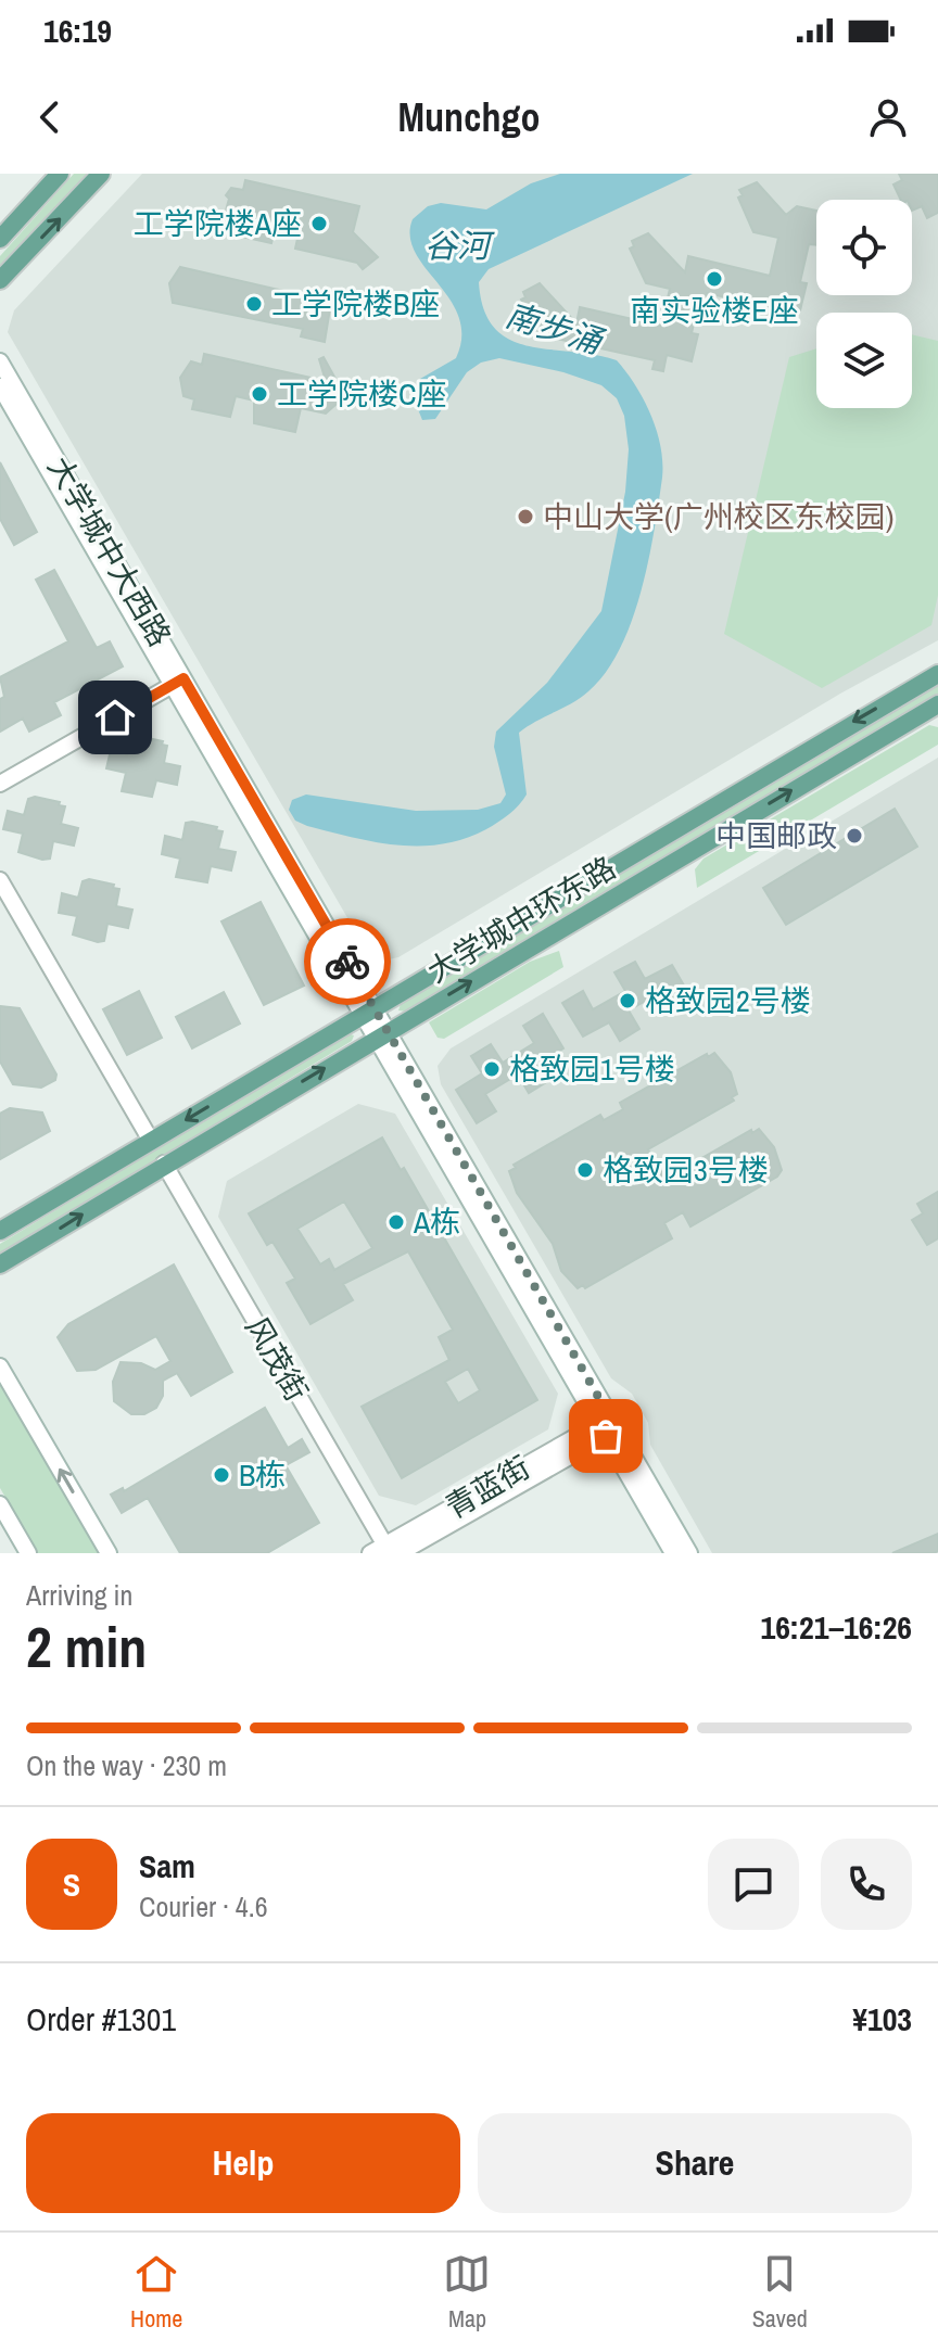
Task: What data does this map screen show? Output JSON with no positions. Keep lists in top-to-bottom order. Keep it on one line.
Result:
{"streets":{"main road":["大学城中大西路","大学城中环东路","风茂街","青蓝街"]},"crossings":[["大学城中大西路","大学城中环东路"],["大学城中大西路","青蓝街"],["大学城中环东路","风茂街"],["风茂街","青蓝街"]],"water":["谷河","南步涌"],"places":["工学院楼A座","南实验楼E座","工学院楼B座","工学院楼C座","中山大学(广州校区东校园)","中国邮政","格致园2号楼","格致园1号楼","格致园3号楼","A栋","B栋"],"page":{"status":"16:19","header":"Munchgo","heading":["2 min","Arriving in","16:21–16:26"],"panel":["Sam","Courier · 4.6","Order #1301","¥103"],"bar":"On the way · 230 m","round":"S","buttons":["Help","Share"],"tabs":["Home","Map","Saved"]}}
